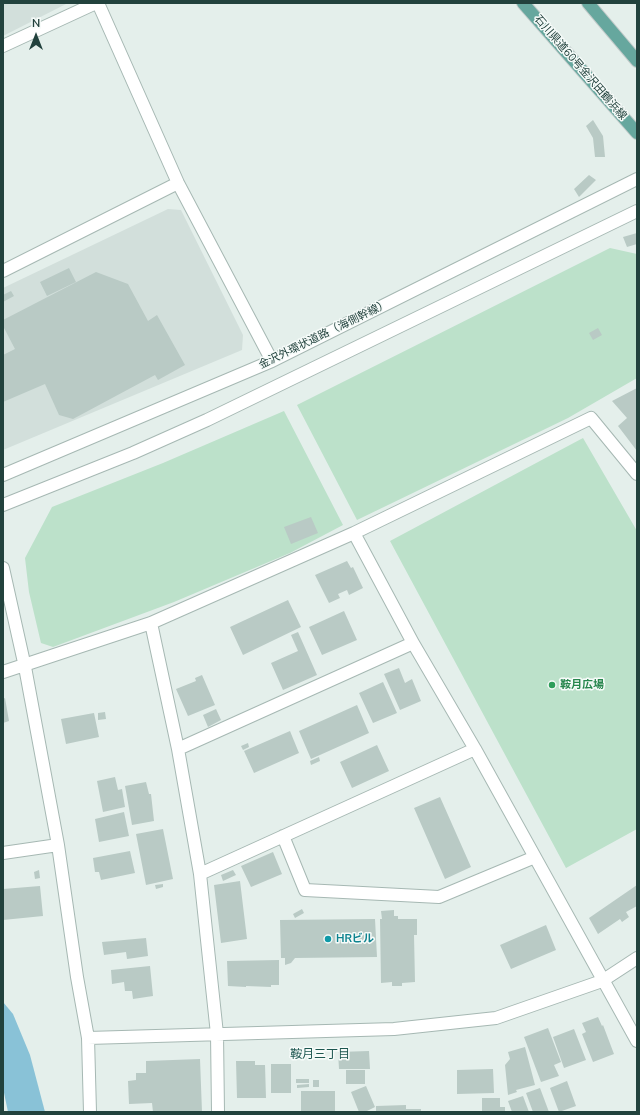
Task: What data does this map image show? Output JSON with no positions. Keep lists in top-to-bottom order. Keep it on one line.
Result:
{"streets":{"main road":["石川県道60号金沢田鶴浜線"],"street":["金沢外環状道路（海側幹線）"]},"districts":["鞍月三丁目"],"places":["鞍月広場","HRビル"],"north":"top"}
